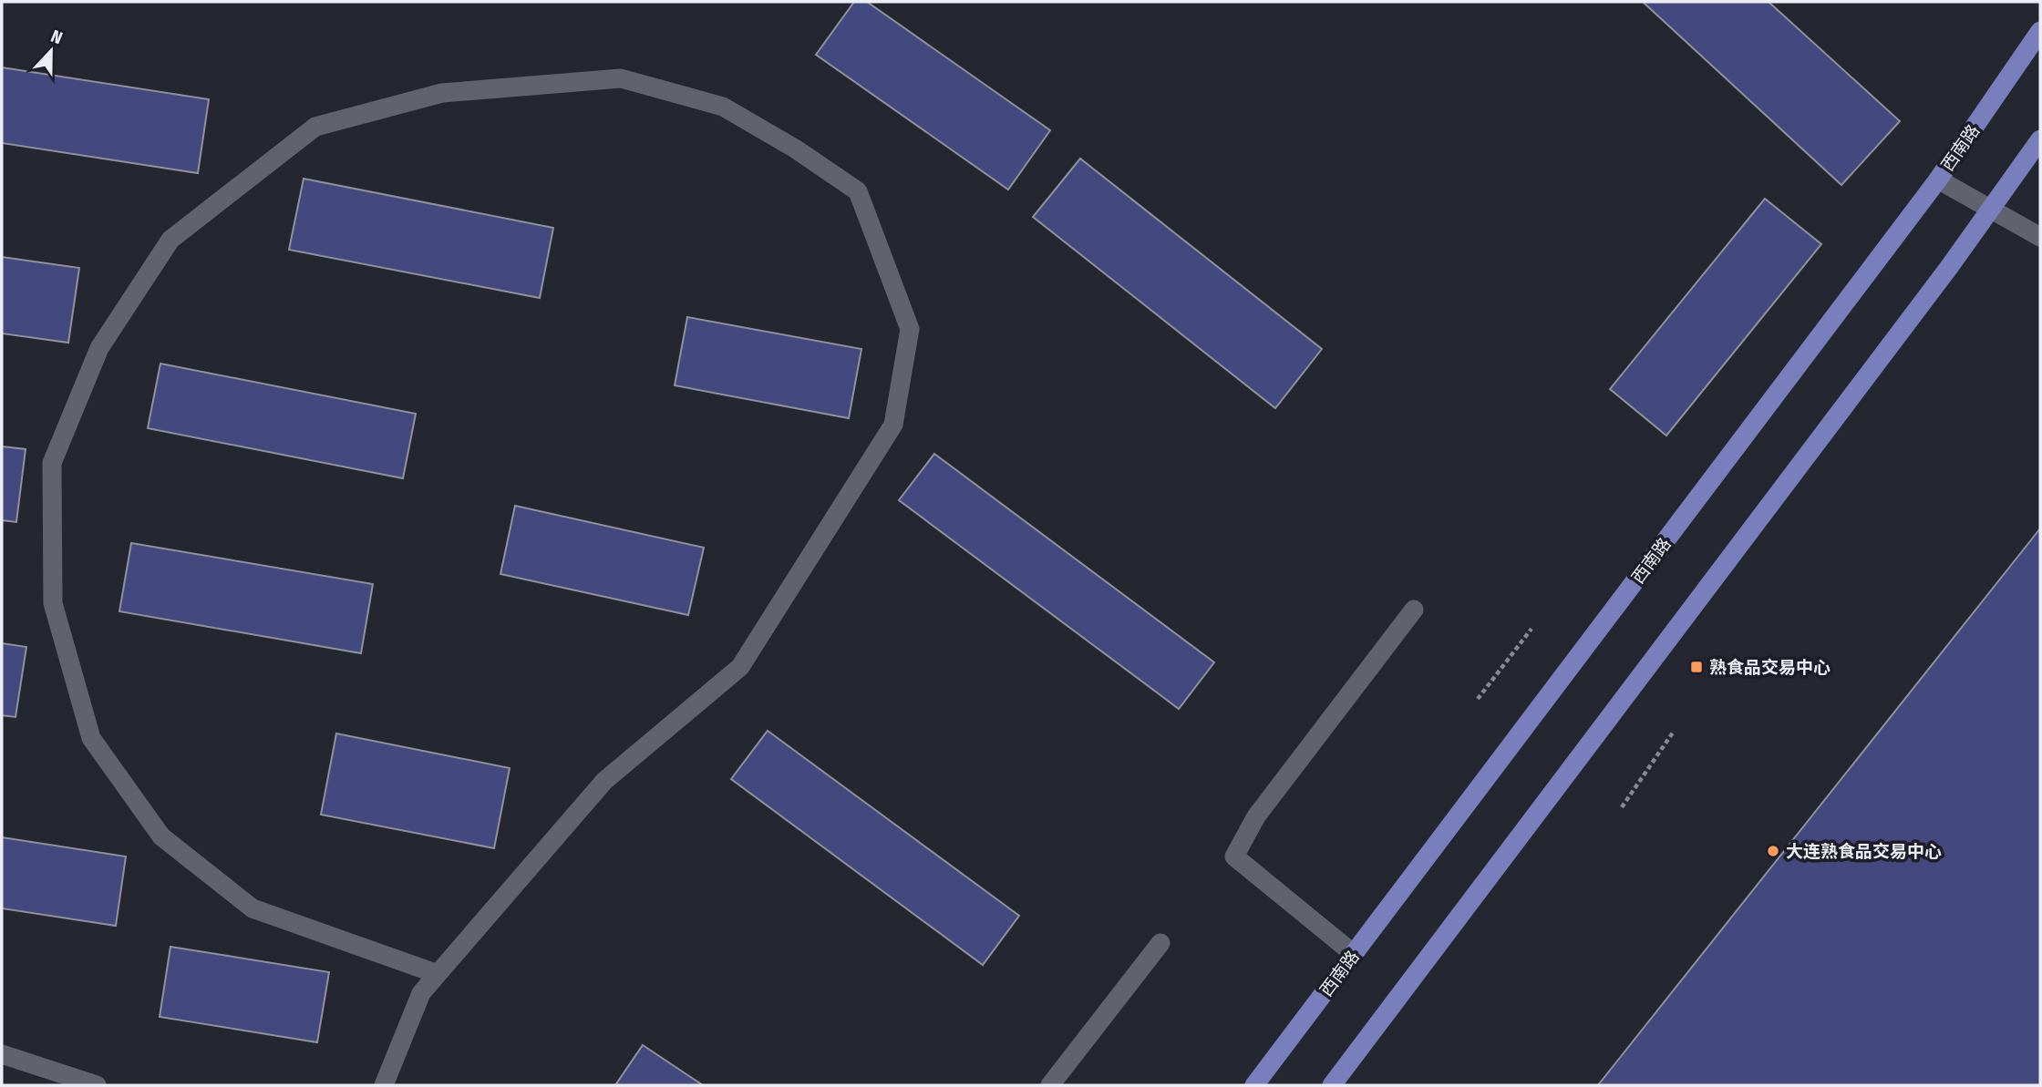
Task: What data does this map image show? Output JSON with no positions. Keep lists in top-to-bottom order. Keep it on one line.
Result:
{"streets":{"main road":["西南路"]},"places":{"transit":["熟食品交易中心"],"other":["大连熟食品交易中心"]},"north":"top"}
